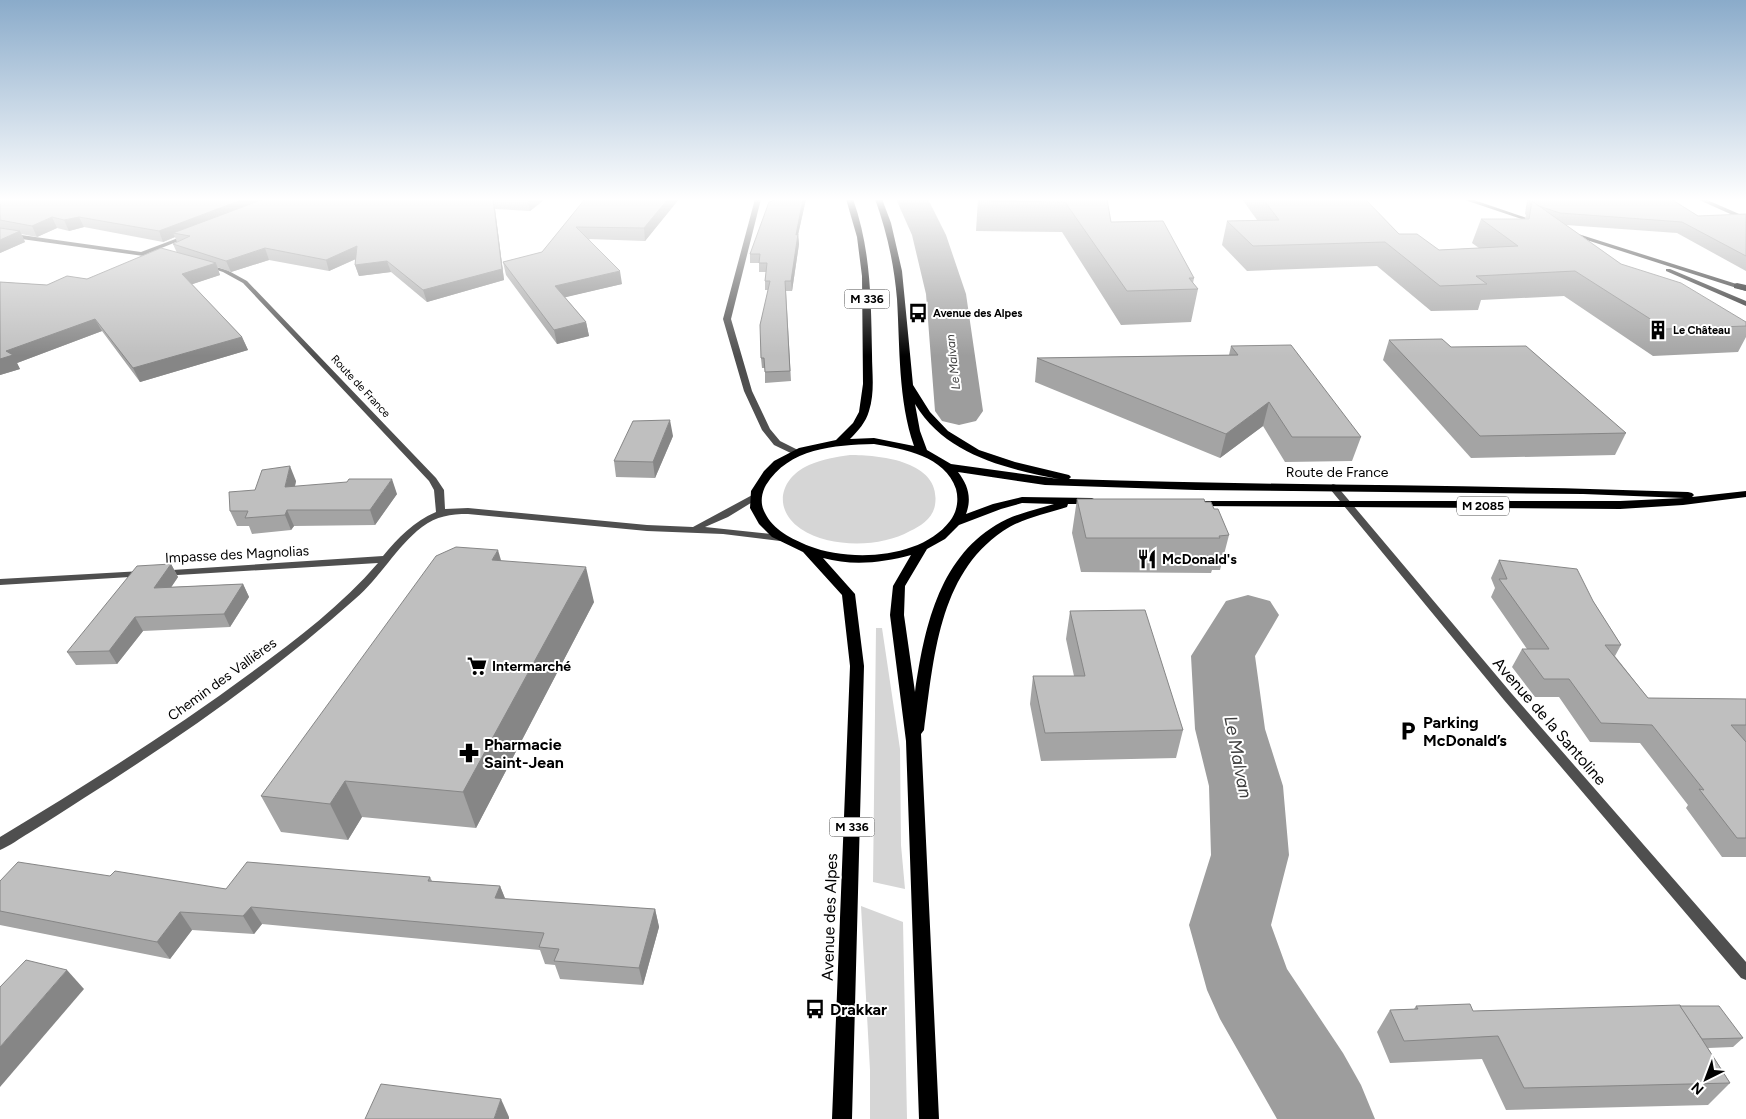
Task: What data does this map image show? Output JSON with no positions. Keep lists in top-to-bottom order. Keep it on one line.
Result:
{"streets":{"main road":["M 336","Route de France","M 2085","Avenue des Alpes"],"street":["Impasse des Magnolias","Chemin des Vallières","Avenue de la Santoline"]},"crossings":[["M 336","Route de France"],["M 336","Avenue des Alpes"],["Route de France","Chemin des Vallières"],["Route de France","Avenue de la Santoline"],["Route de France","Avenue des Alpes"],["Impasse des Magnolias","Chemin des Vallières"]],"water":["Le Malvan"],"places":{"bus stop":["Avenue des Alpes","Drakkar"],"building":["Le Château"],"restaurant":["McDonald's"],"supermarket":["Intermarché"],"parking":["Parking McDonald’s"],"pharmacy":["Pharmacie Saint-Jean"]},"north":"bottom left"}
